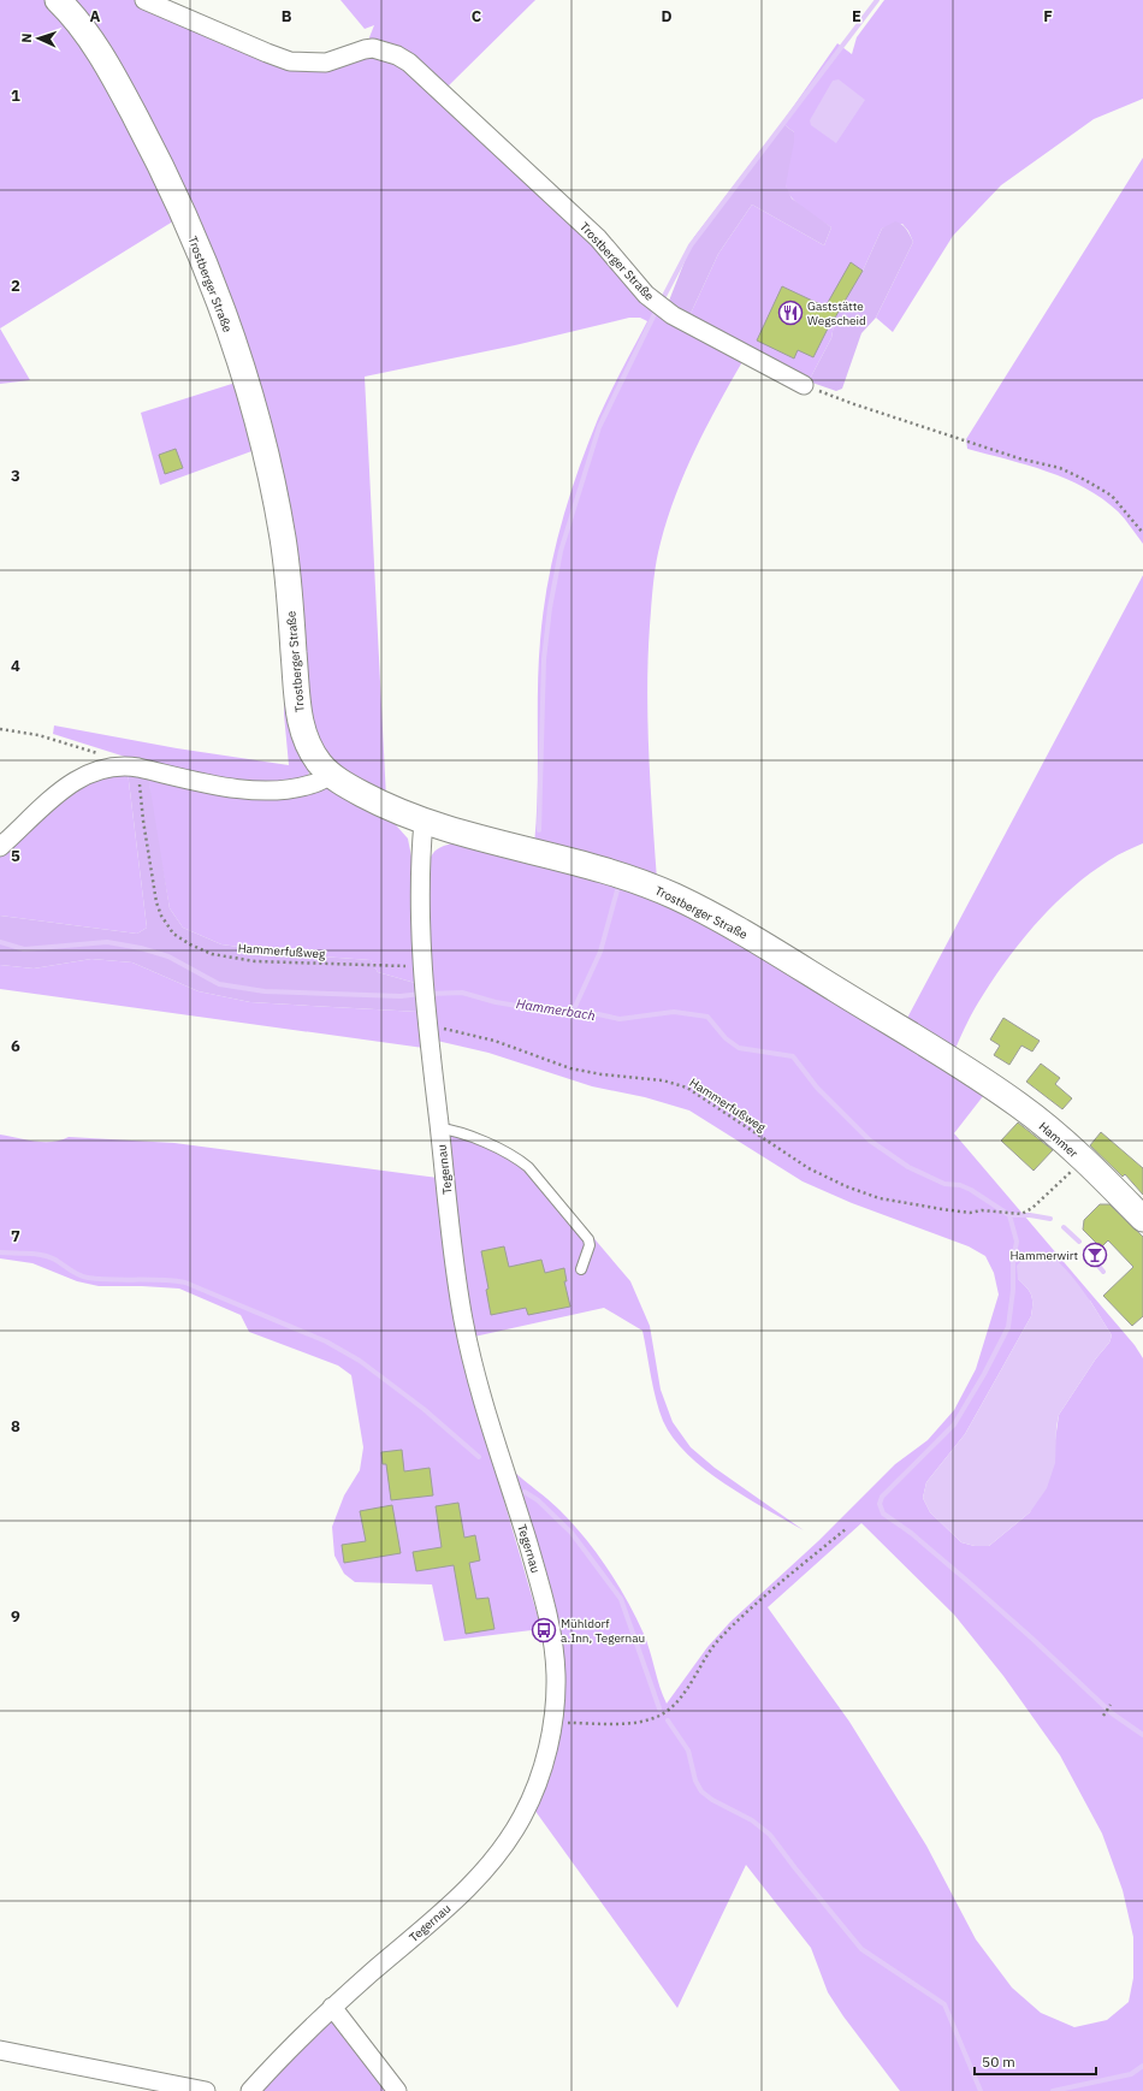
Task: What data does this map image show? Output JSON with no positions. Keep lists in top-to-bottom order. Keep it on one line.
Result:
{"streets":{"main road":["Trostberger Straße","Hammer"],"street":["Tegernau"],"path":["Hammerfußweg"]},"crossings":[["Trostberger Straße","Hammer"],["Trostberger Straße","Tegernau"],["Hammerfußweg","Hammer"],["Hammerfußweg","Tegernau"]],"water":["Hammerbach"],"places":{"restaurant":["Gaststätte Wegscheid"],"bar":["Hammerwirt"],"bus stop":["Mühldorf a.Inn, Tegernau"]},"scale_bar":"50 m","north":"left","grid":{"columns":["A","B","C","D","E","F"],"rows":["1","2","3","4","5","6","7","8","9"]}}
